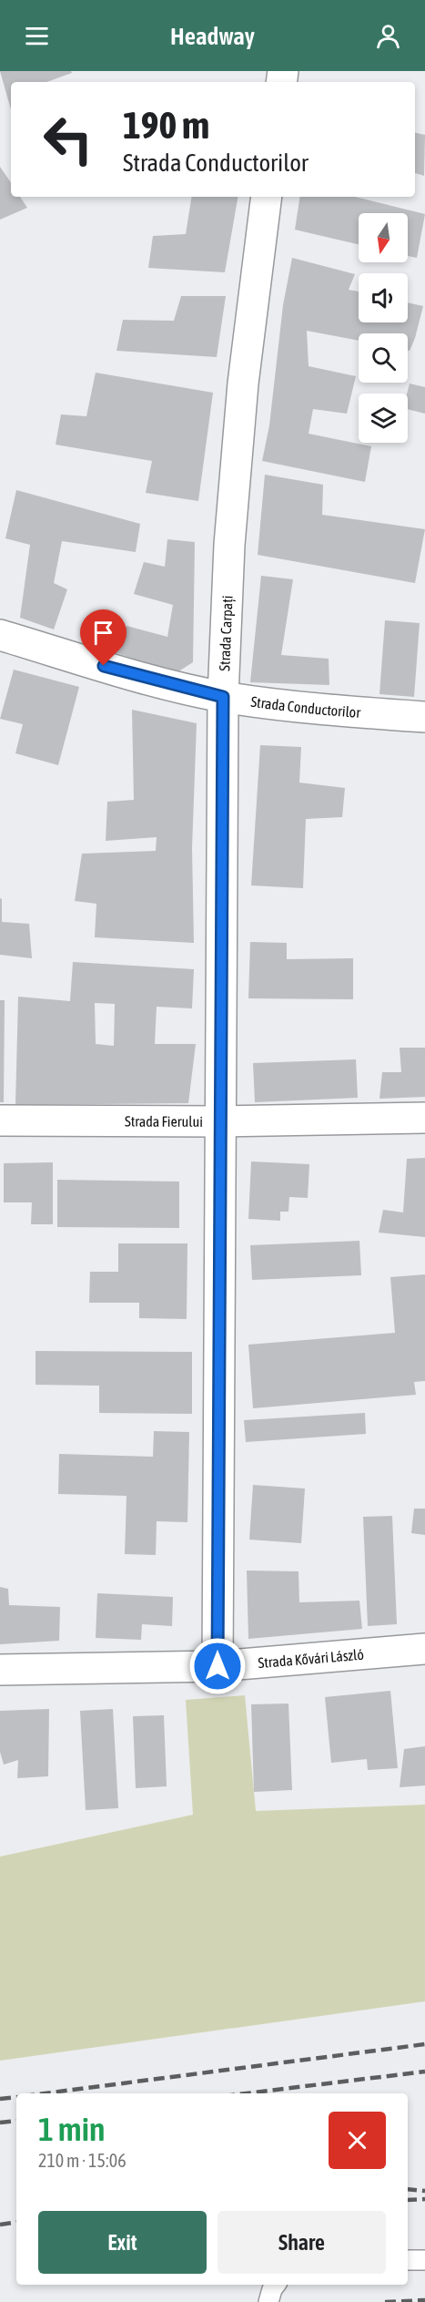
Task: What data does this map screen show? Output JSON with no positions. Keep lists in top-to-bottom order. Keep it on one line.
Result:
{"streets":{"street":["Strada Carpați","Strada Conductorilor","Strada Fierului","Strada Kővári László"]},"crossings":[["Strada Carpați","Strada Conductorilor"],["Strada Carpați","Strada Fierului"],["Strada Carpați","Strada Kővári László"]],"north":"bottom","page":{"header":"Headway","turn":["190 m","Strada Conductorilor"],"heading":["1 min","210 m · 15:06"],"buttons":["Exit","Share"]}}
